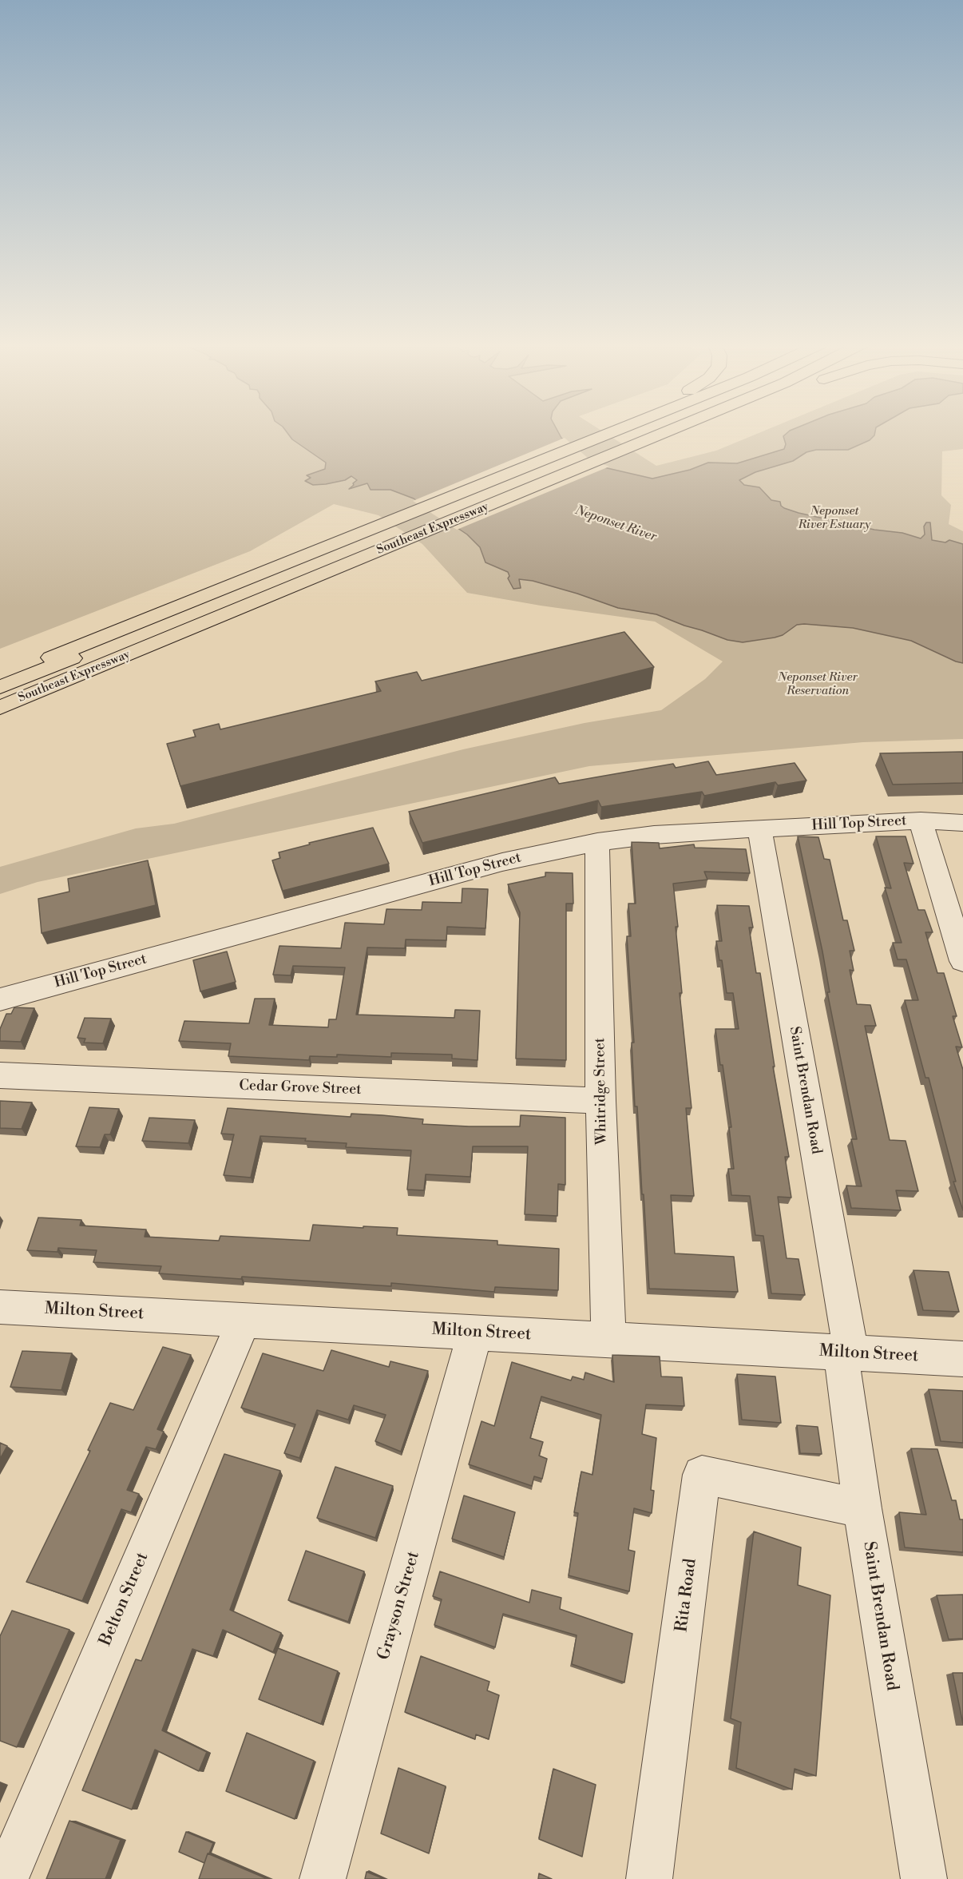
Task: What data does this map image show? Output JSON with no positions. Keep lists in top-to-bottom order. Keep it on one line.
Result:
{"streets":{"highway":["Southeast Expressway"],"street":["Hill Top Street","Cedar Grove Street","Saint Brendan Road","Whitridge Street","Milton Street","Rita Road","Belton Street","Grayson Street"]},"crossings":[["Hill Top Street","Saint Brendan Road"],["Hill Top Street","Whitridge Street"],["Cedar Grove Street","Whitridge Street"],["Saint Brendan Road","Milton Street"],["Saint Brendan Road","Rita Road"],["Whitridge Street","Milton Street"],["Milton Street","Belton Street"],["Milton Street","Grayson Street"]],"water":["Neponset River"],"parks":["Neponset River Estuary","Neponset River Reservation"]}
